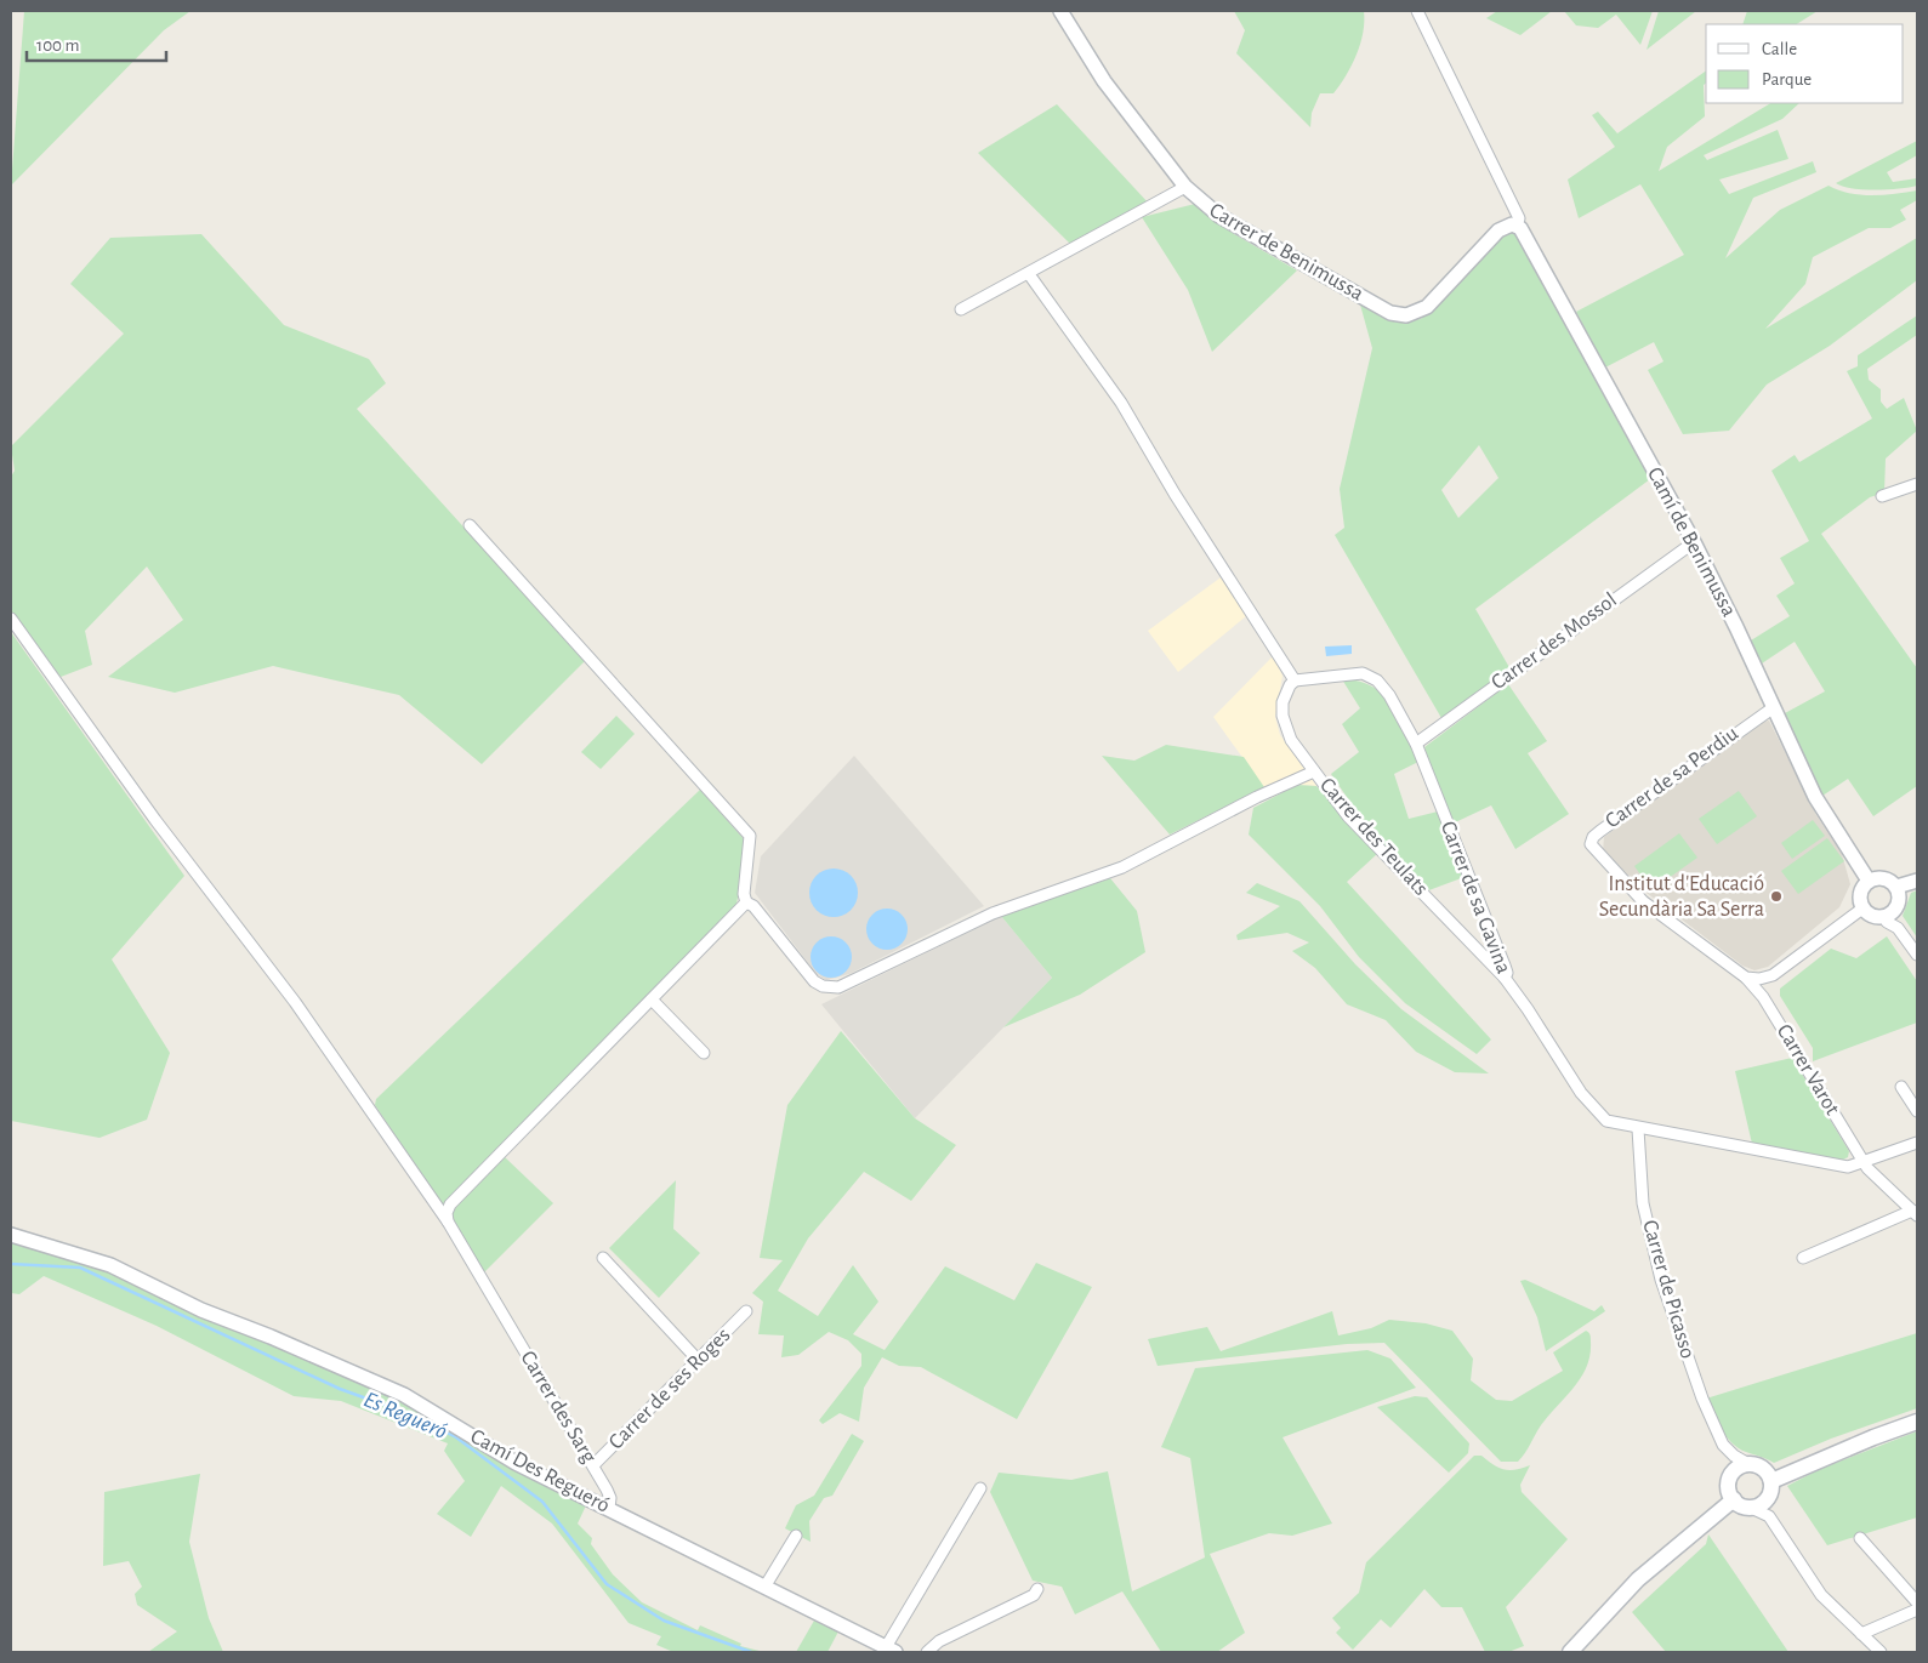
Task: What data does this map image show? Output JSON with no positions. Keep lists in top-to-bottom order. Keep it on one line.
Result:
{"streets":{"street":["Carrer de Benimussa","Camí de Benimussa","Carrer des Mossol","Carrer de sa Perdiu","Carrer des Teulats","Carrer de sa Gavina","Carrer Varot","Carrer de Picasso","Carrer de ses Roges","Carrer des Sarg","Camí Des Regueró"]},"crossings":[["Carrer de Benimussa","Camí de Benimussa"],["Camí de Benimussa","Carrer des Mossol"],["Camí de Benimussa","Carrer de sa Perdiu"],["Carrer des Mossol","Carrer de sa Gavina"],["Carrer de sa Perdiu","Carrer Varot"],["Carrer des Teulats","Carrer de sa Gavina"],["Carrer de sa Gavina","Carrer Varot"],["Carrer de sa Gavina","Carrer de Picasso"],["Carrer de ses Roges","Carrer des Sarg"],["Carrer des Sarg","Camí Des Regueró"]],"water":["Es Regueró"],"places":["Institut d'Educació Secundària Sa Serra"],"legend":["Calle","Parque"],"scale_bar":"100 m"}
